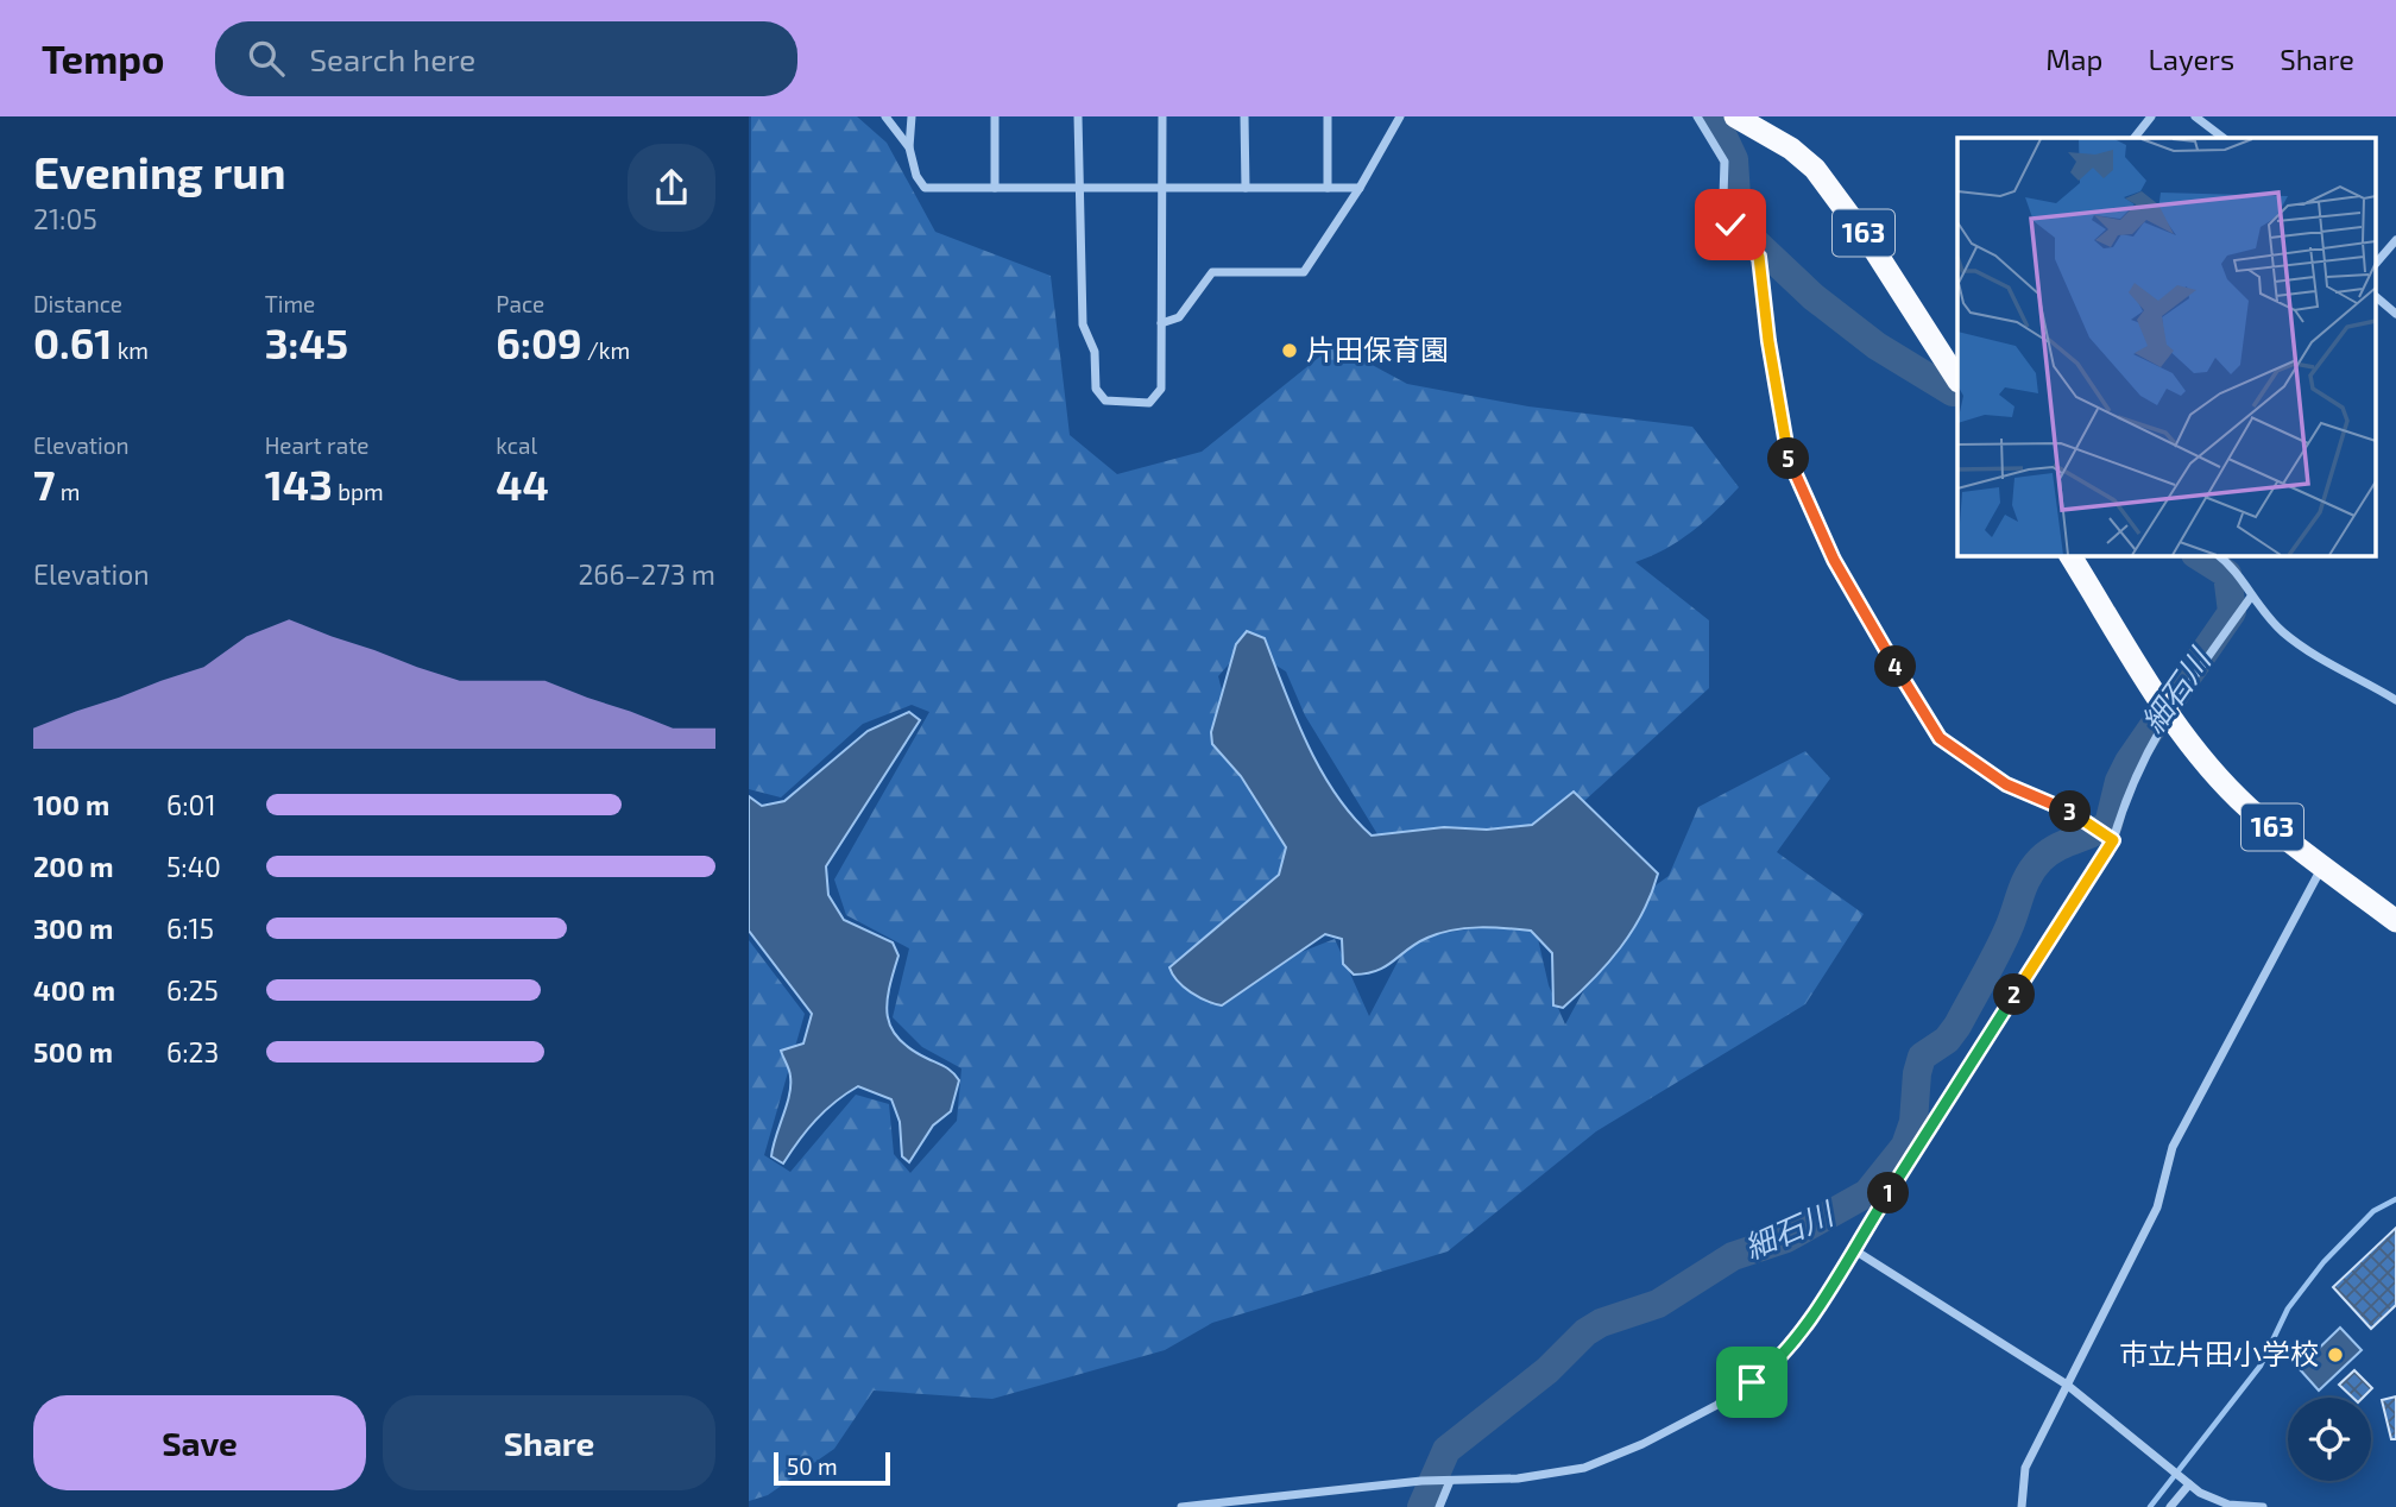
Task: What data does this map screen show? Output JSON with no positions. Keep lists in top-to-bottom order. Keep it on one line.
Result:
{"streets":{"highway":["163"]},"water":["細石川"],"places":["片田保育園","市立片田小学校"],"scale_bar":"50 m","page":{"header":"Tempo","search":"Search here","nav":["Map","Layers","Share"],"heading":["Evening run","21:05"],"stats":[["Distance","0.61 km"],["Time","3:45"],["Pace","6:09 /km"],["Elevation","7 m"],["Heart rate","143 bpm"],["kcal","44"]],"pins":["5","4","3","2","1"],"chart":["Elevation","266–273 m"],"list":[{"name":"100 m","note":"6:01"},{"name":"200 m","note":"5:40"},{"name":"300 m","note":"6:15"},{"name":"400 m","note":"6:25"},{"name":"500 m","note":"6:23"}],"buttons":["Save","Share"],"scale":"50 m"}}
